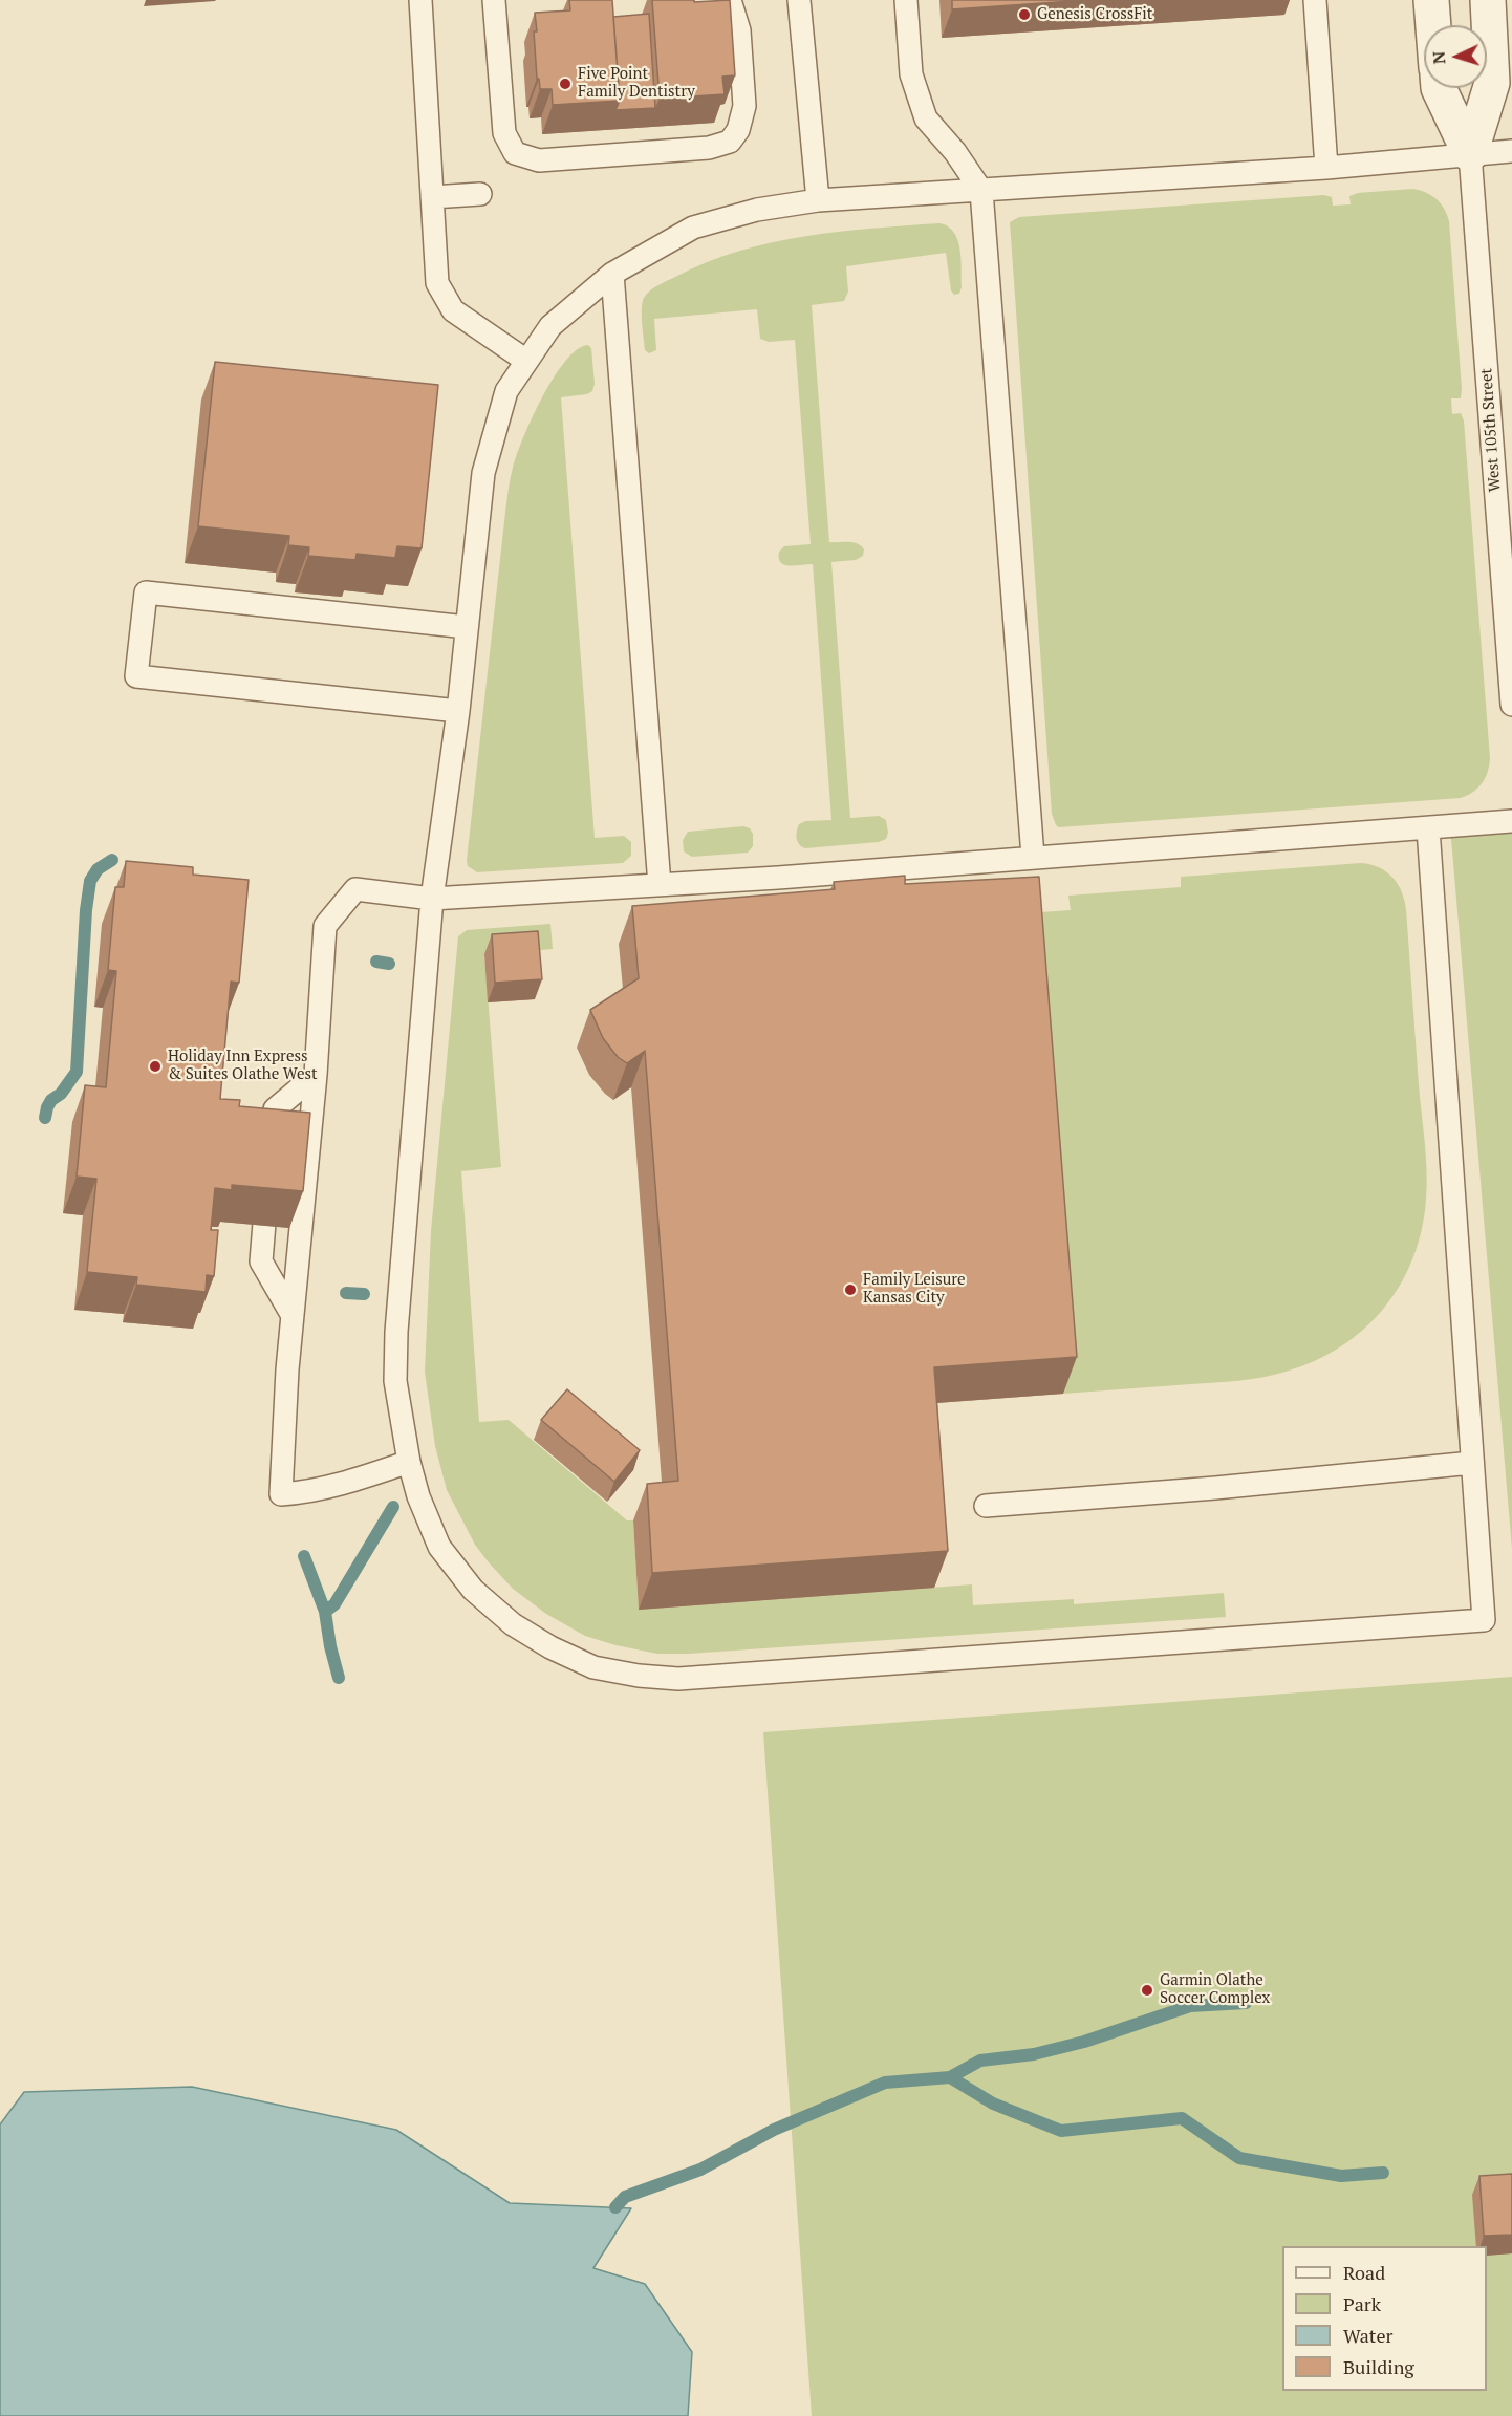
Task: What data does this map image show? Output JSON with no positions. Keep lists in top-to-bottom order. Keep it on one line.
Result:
{"streets":{"street":["West 105th Street"]},"places":["Genesis CrossFit","Five Point Family Dentistry","Holiday Inn Express & Suites Olathe West","Family Leisure Kansas City","Garmin Olathe Soccer Complex"],"legend":["Road","Park","Water","Building"],"north":"left"}
